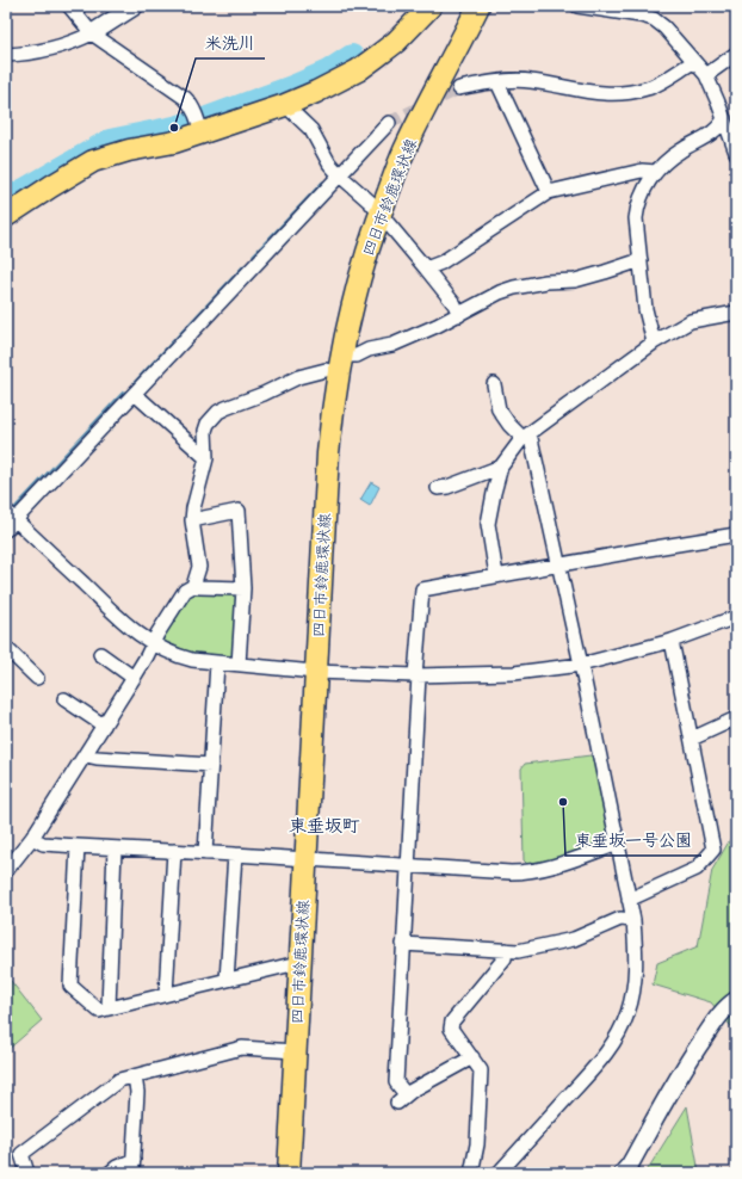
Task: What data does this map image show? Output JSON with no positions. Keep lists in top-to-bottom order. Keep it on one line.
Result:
{"streets":{"main road":["四日市鈴鹿環状線"]},"districts":["東垂坂町"],"places":["米洗川","東垂坂一号公園"]}
